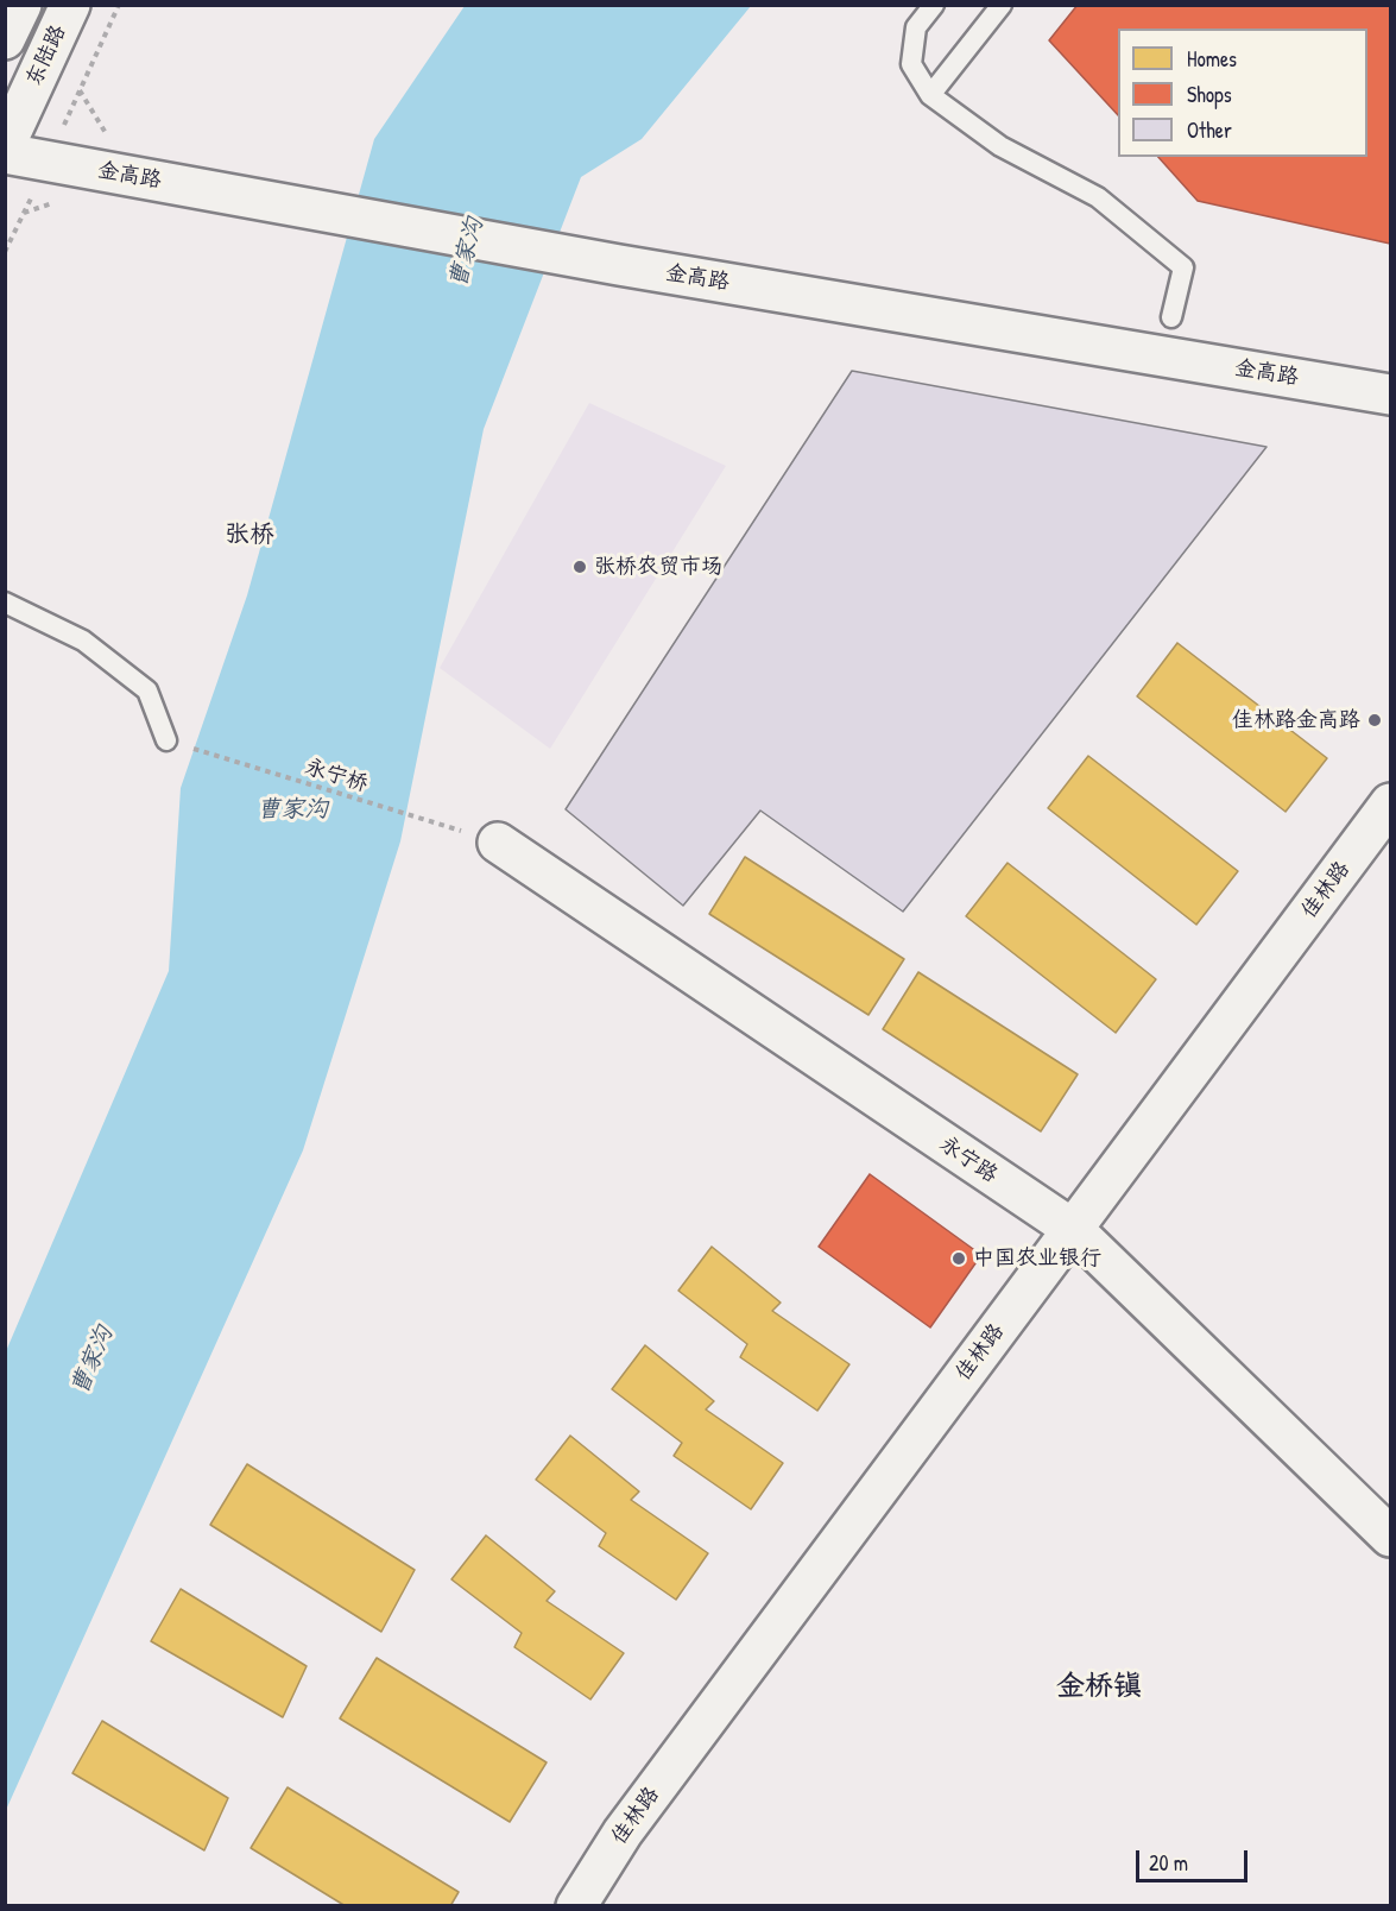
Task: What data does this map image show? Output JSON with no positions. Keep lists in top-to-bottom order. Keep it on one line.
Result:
{"streets":{"street":["东陆路","金高路","佳林路","永宁路"],"path":["永宁桥"]},"crossings":[["永宁桥","永宁路"],["佳林路","永宁路"]],"districts":["张桥","金桥镇"],"water":["曹家沟"],"places":["张桥农贸市场","佳林路金高路","中国农业银行"],"legend":["Homes","Shops","Other"],"scale_bar":"20 m"}
